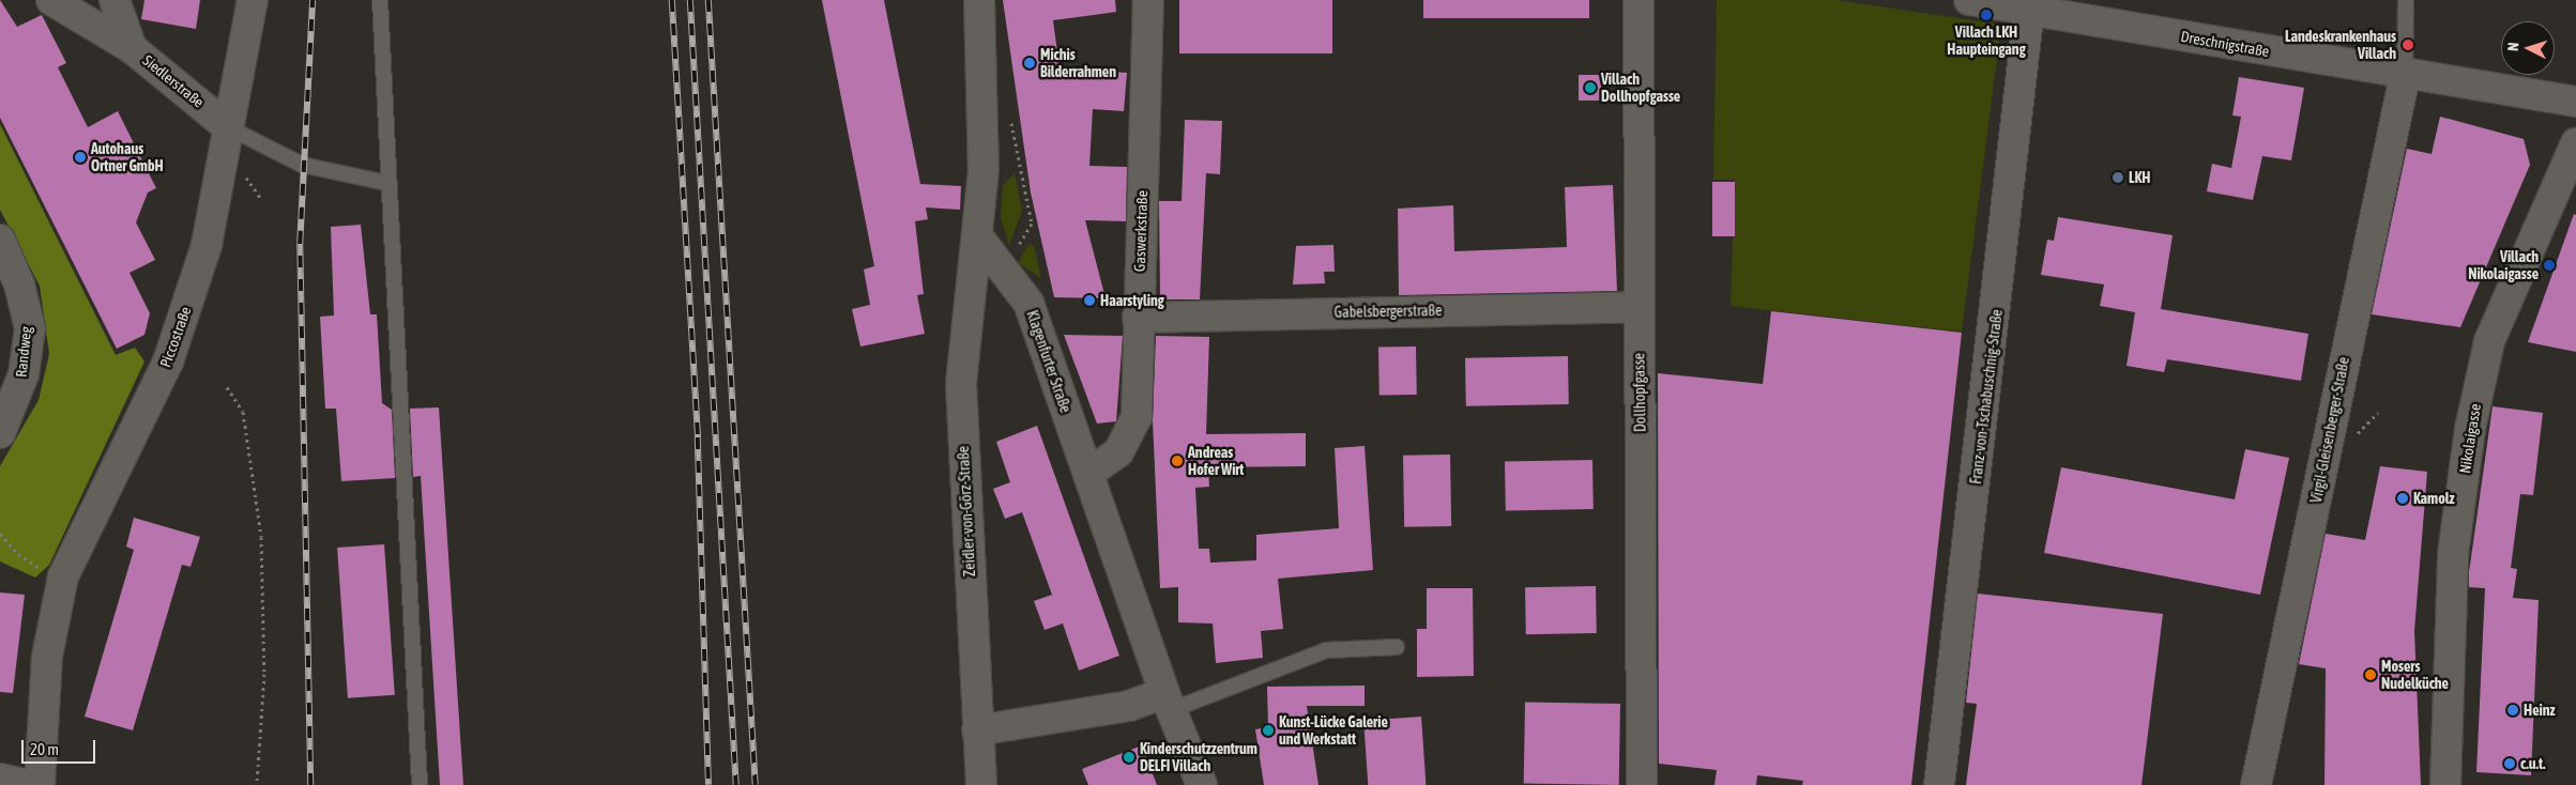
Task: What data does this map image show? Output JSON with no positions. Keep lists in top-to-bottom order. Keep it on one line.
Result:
{"streets":{"street":["Dreschnigstraße","Siedlerstraße","Gaswerkstraße","Gabelsbergerstraße","Piccostraße","Randweg","Klagenfurter Straße","Dollhopfgasse","Franz-von-Tschabuschnig-Straße","Virgil-Gleisenberger-Straße","Nikolaigasse","Zeidler-von-Görz-Straße"]},"crossings":[["Dreschnigstraße","Franz-von-Tschabuschnig-Straße"],["Dreschnigstraße","Virgil-Gleisenberger-Straße"],["Siedlerstraße","Piccostraße"],["Gaswerkstraße","Gabelsbergerstraße"],["Gaswerkstraße","Klagenfurter Straße"],["Gabelsbergerstraße","Dollhopfgasse"],["Klagenfurter Straße","Zeidler-von-Görz-Straße"]],"places":["Villach LKH Haupteingang","Landeskrankenhaus Villach","Michis Bilderrahmen","Villach Dollhopfgasse","Autohaus Ortner GmbH","LKH","Villach Nikolaigasse","Haarstyling","Andreas Hofer Wirt","Kamolz","Mosers Nudelküche","Heinz","Kunst-Lücke Galerie und Werkstatt","Kinderschutzzentrum DELFI Villach","c.u.t."],"scale_bar":"20 m","north":"left"}
